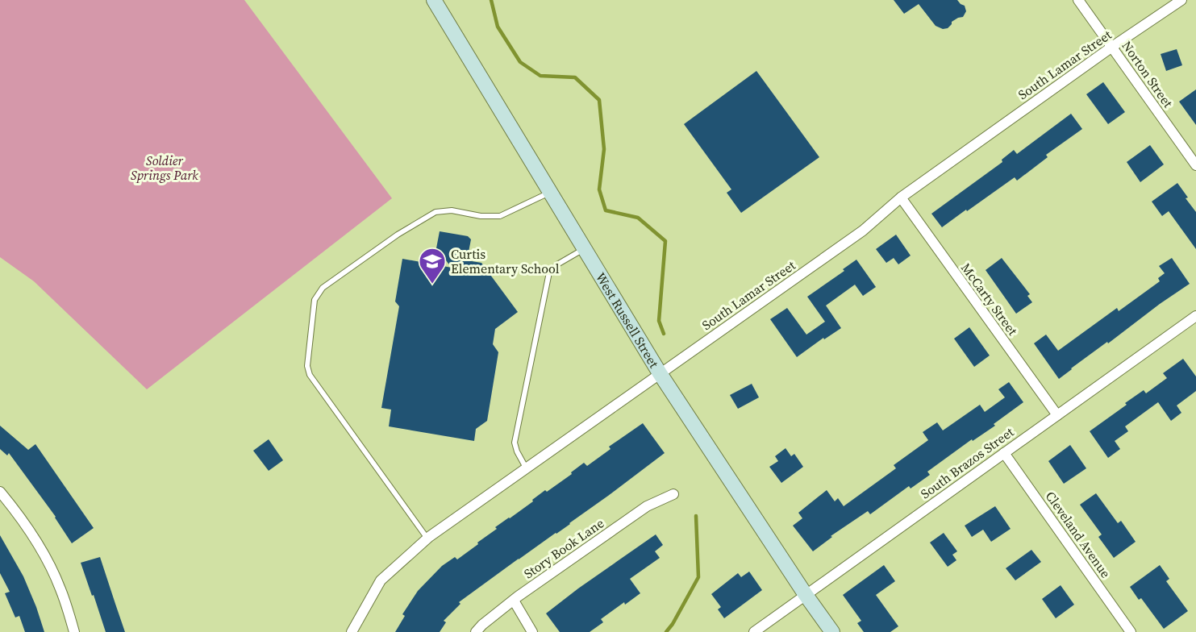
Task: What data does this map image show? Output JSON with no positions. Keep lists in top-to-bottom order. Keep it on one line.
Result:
{"streets":{"street":["South Lamar Street","Norton Street","McCarty Street","West Russell Street","South Brazos Street","Cleveland Avenue","Story Book Lane"]},"crossings":[["South Lamar Street","Norton Street"],["South Lamar Street","McCarty Street"],["South Lamar Street","West Russell Street"],["McCarty Street","South Brazos Street"],["West Russell Street","South Brazos Street"],["South Brazos Street","Cleveland Avenue"]],"parks":["Soldier Springs Park"],"places":{"school or university":["Curtis Elementary School"]}}
